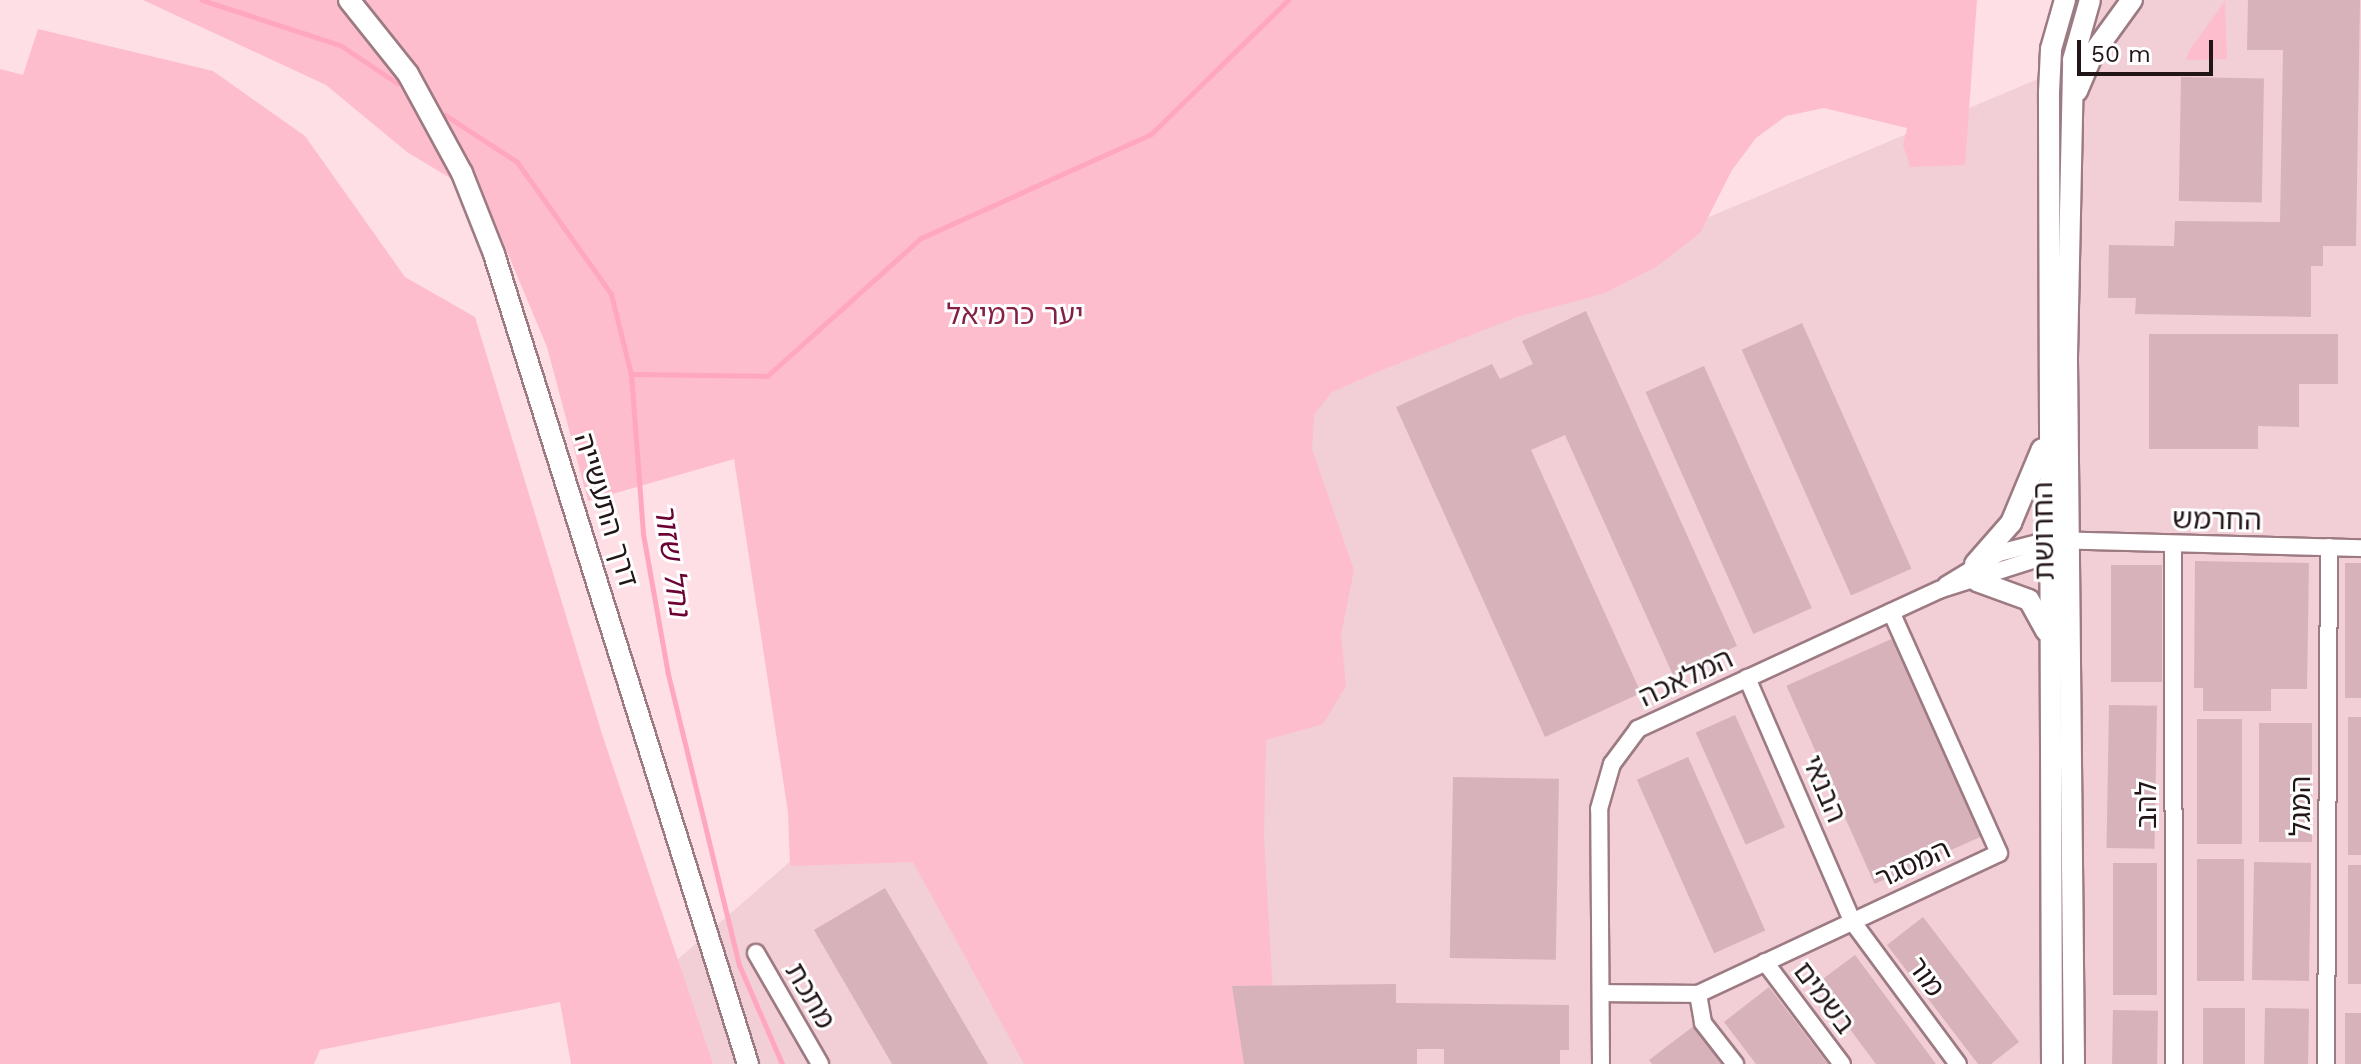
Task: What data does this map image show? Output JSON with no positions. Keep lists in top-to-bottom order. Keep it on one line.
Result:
{"streets":{"street":["דרך התעשייה","החרמש","החרושת","המלאכה","הבנאי","להב","המגל","המסגר","מור","מתכת","בשמים"]},"crossings":[["החרמש","החרושת"],["החרמש","המלאכה"],["החרמש","להב"],["החרמש","המגל"],["החרושת","המלאכה"],["המלאכה","הבנאי"],["המלאכה","המסגר"],["הבנאי","המסגר"],["הבנאי","מור"],["המסגר","מור"],["המסגר","בשמים"]],"water":["נחל שזור"],"parks":["יער כרמיאל"],"scale_bar":"50 m"}
